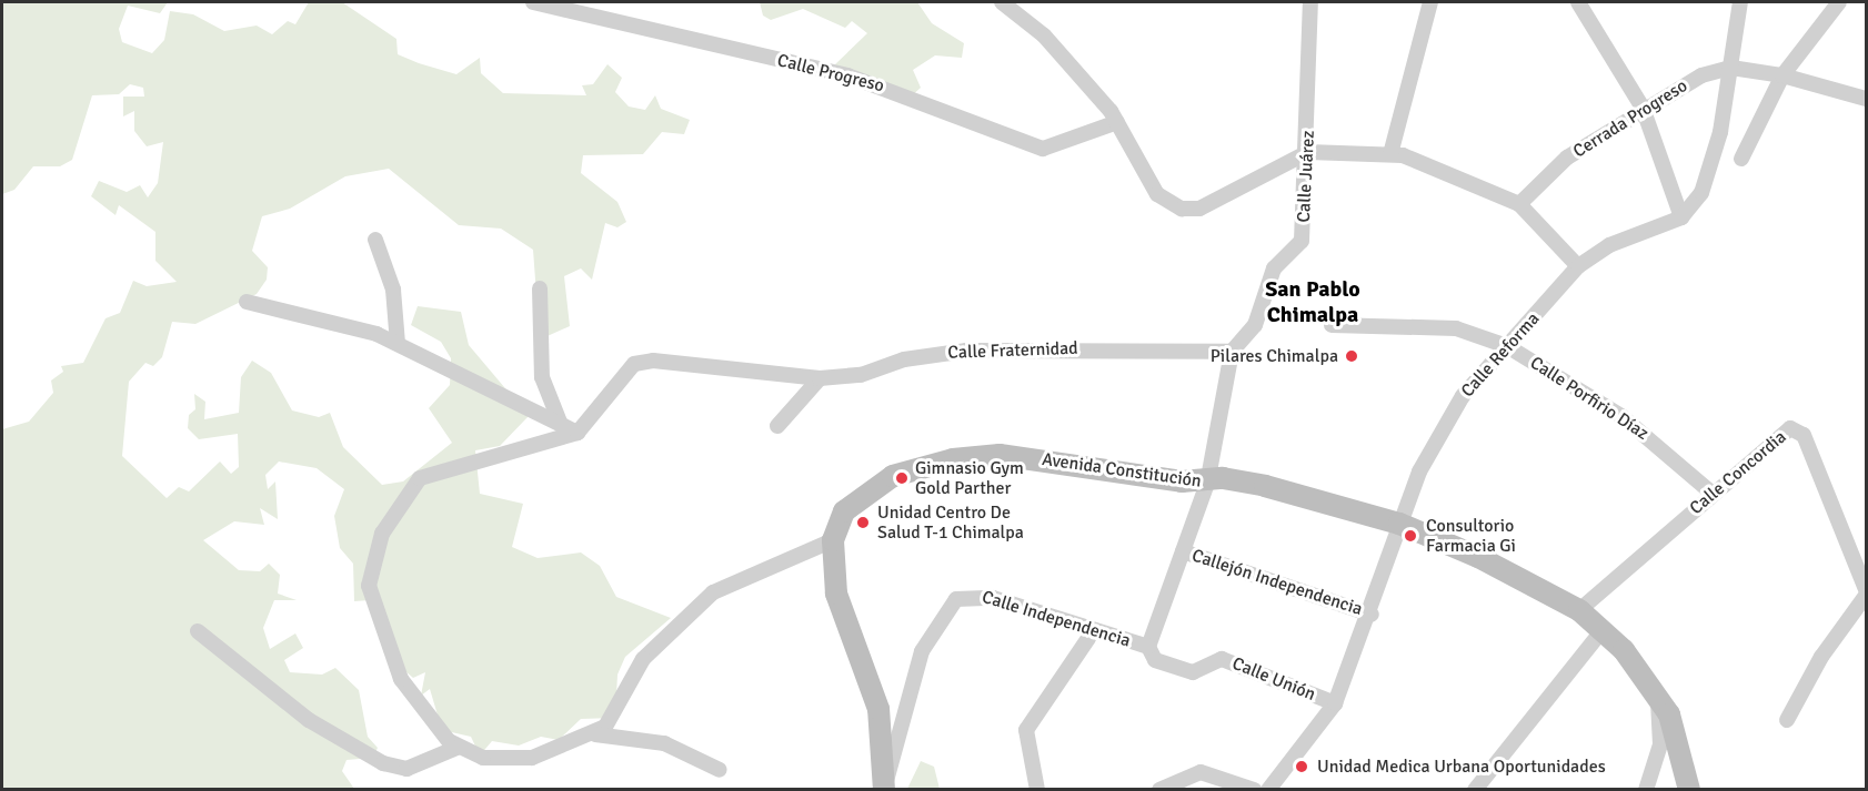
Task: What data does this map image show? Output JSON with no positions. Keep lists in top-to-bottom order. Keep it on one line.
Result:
{"streets":{"main road":["Avenida Constitución"],"street":["Calle Progreso","Cerrada Progreso","Calle Juárez","Calle Fraternidad","Calle Reforma","Calle Porfirio Díaz","Calle Concordia","Callejón Independencia","Calle Independencia","Calle Unión"]},"crossings":[["Calle Juárez","Calle Fraternidad"],["Calle Juárez","Avenida Constitución"],["Calle Juárez","Calle Independencia"],["Calle Reforma","Calle Porfirio Díaz"],["Calle Reforma","Avenida Constitución"],["Calle Reforma","Callejón Independencia"],["Calle Reforma","Calle Unión"],["Calle Porfirio Díaz","Calle Concordia"],["Avenida Constitución","Calle Concordia"],["Avenida Constitución","Calle Independencia"],["Callejón Independencia","Calle Independencia"],["Calle Independencia","Calle Unión"]],"districts":["San Pablo Chimalpa"],"places":["Pilares Chimalpa","Gimnasio Gym Gold Parther","Unidad Centro De Salud T-1 Chimalpa","Consultorio Farmacia Gi","Unidad Medica Urbana Oportunidades"]}
